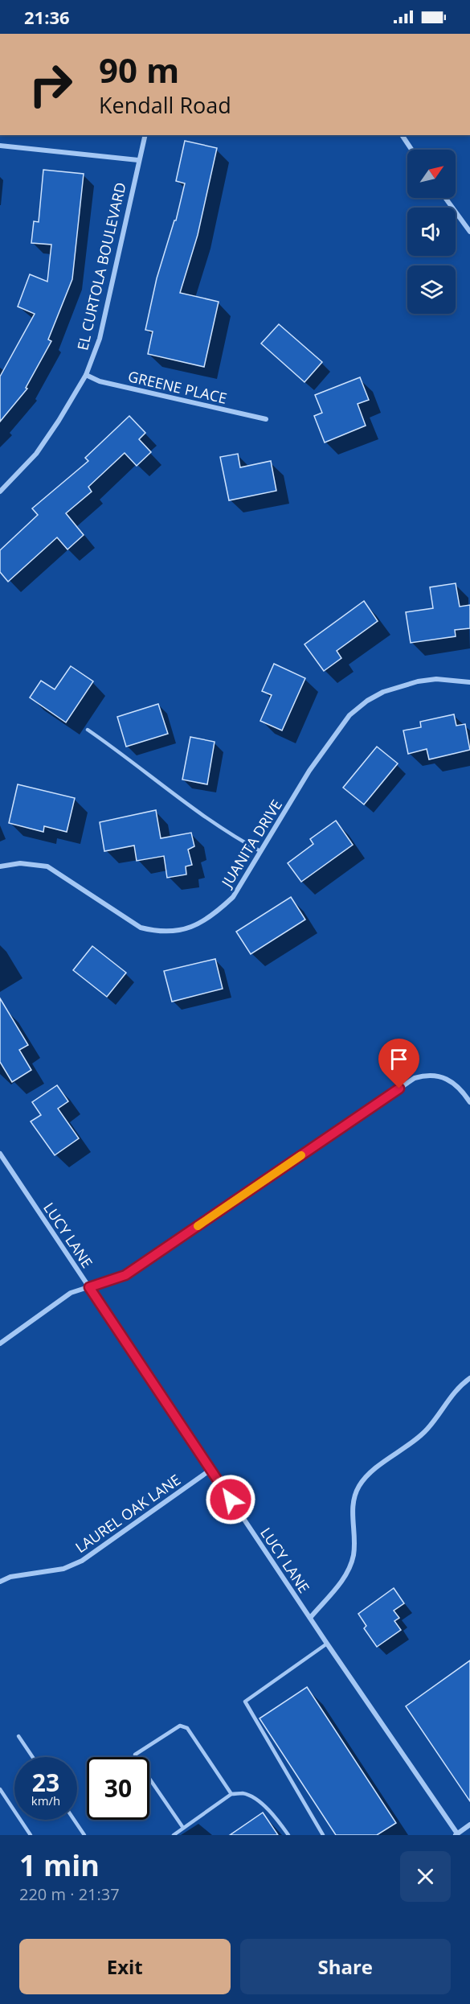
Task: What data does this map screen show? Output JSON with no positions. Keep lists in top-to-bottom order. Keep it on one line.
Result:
{"streets":{"street":["EL CURTOLA BOULEVARD","GREENE PLACE","JUANITA DRIVE","LUCY LANE","LAUREL OAK LANE"]},"crossings":[["EL CURTOLA BOULEVARD","GREENE PLACE"],["LUCY LANE","LAUREL OAK LANE"]],"north":"top right","page":{"status":"21:36","turn":["90 m","Kendall Road"],"speed":"23 km/h","limit":"30","heading":["1 min","220 m · 21:37"],"buttons":["Exit","Share"]}}
